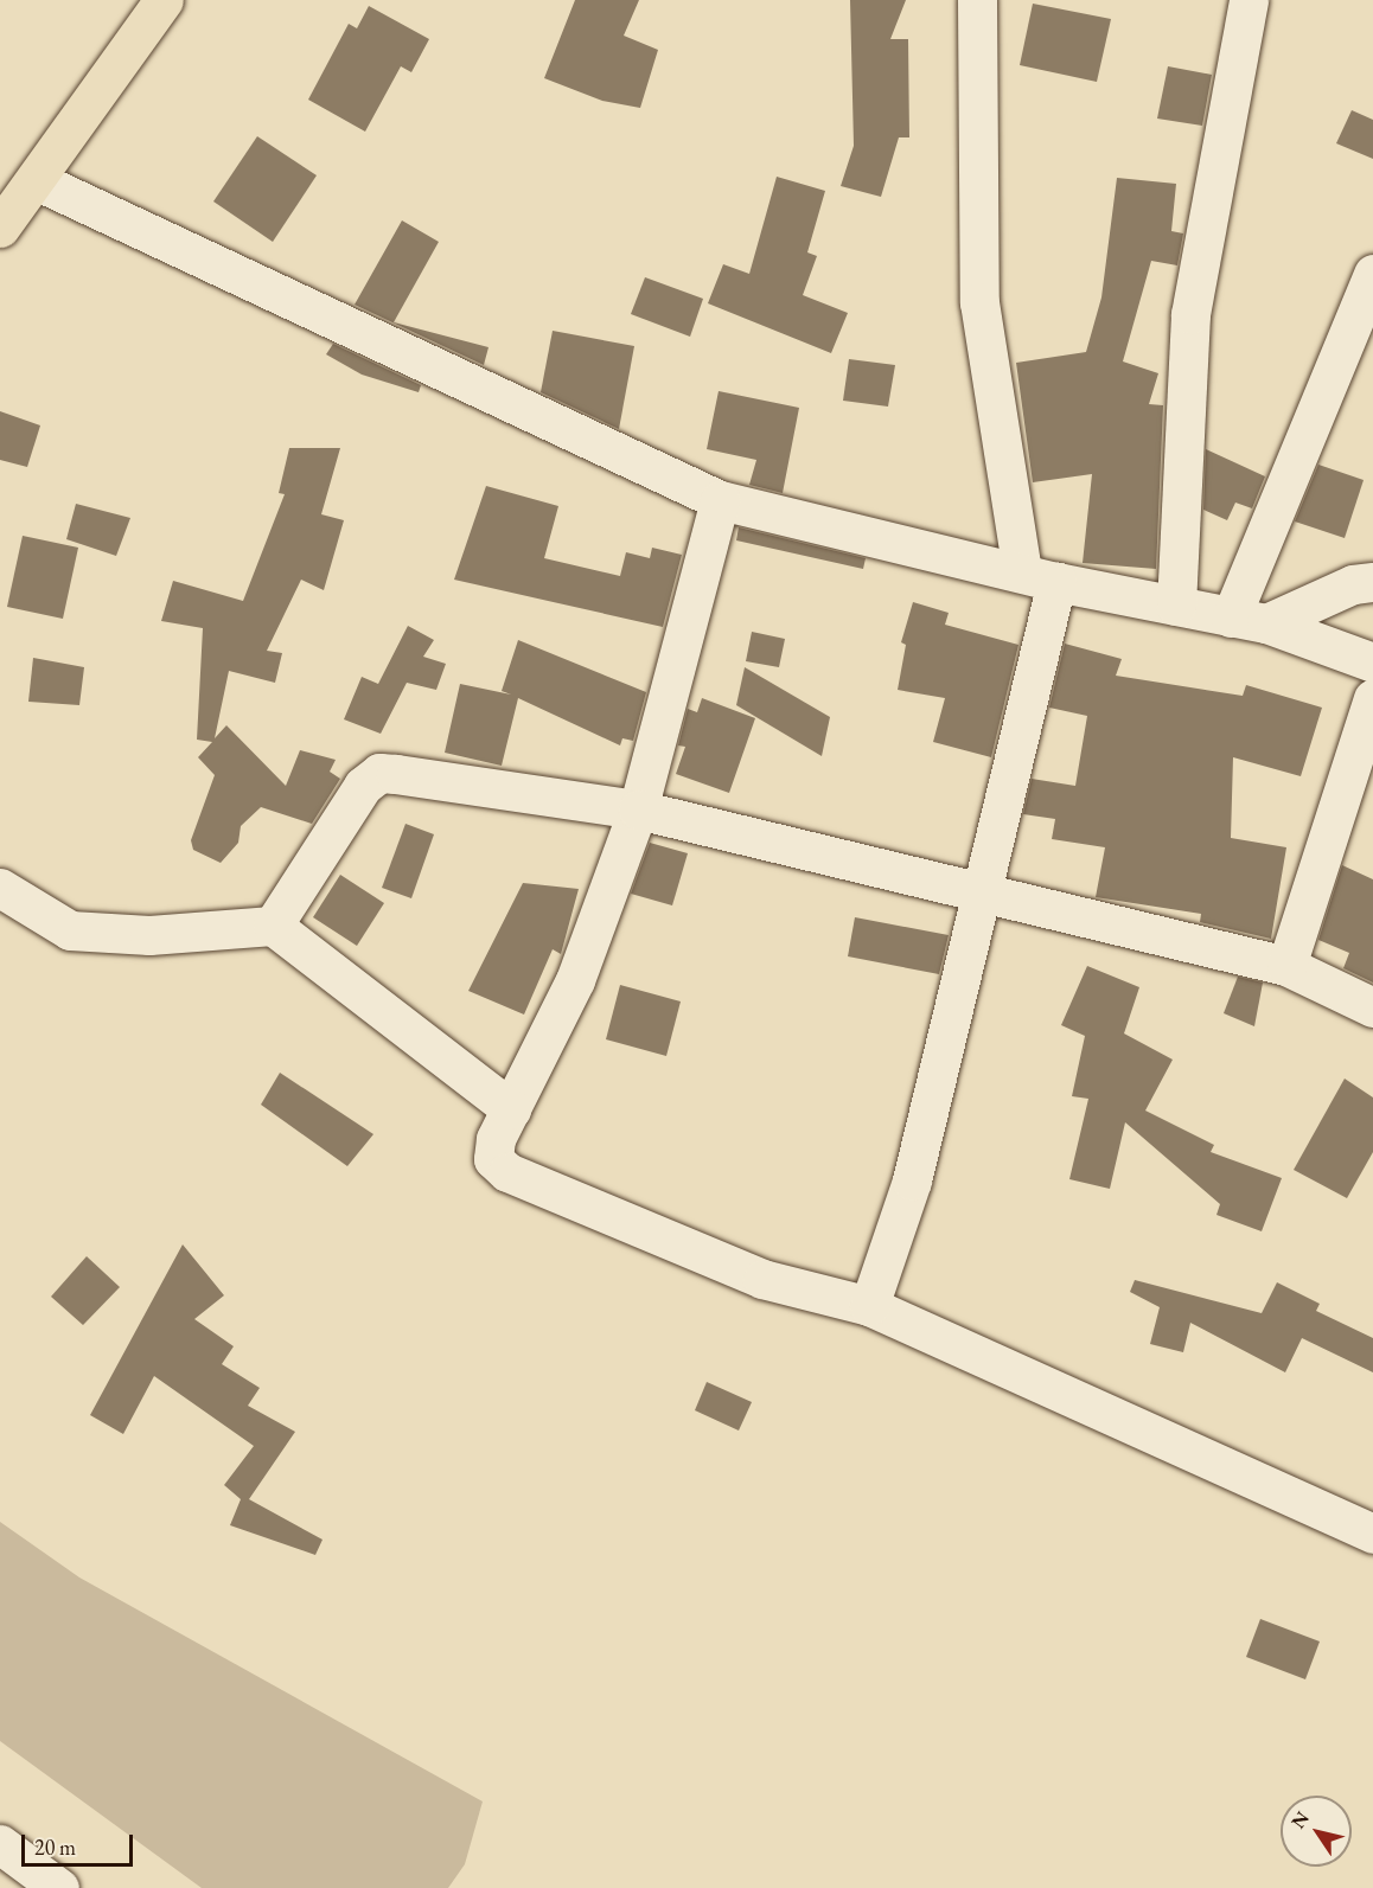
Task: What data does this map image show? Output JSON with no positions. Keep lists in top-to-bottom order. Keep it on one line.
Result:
{"scale_bar":"20 m","north":"top left"}
